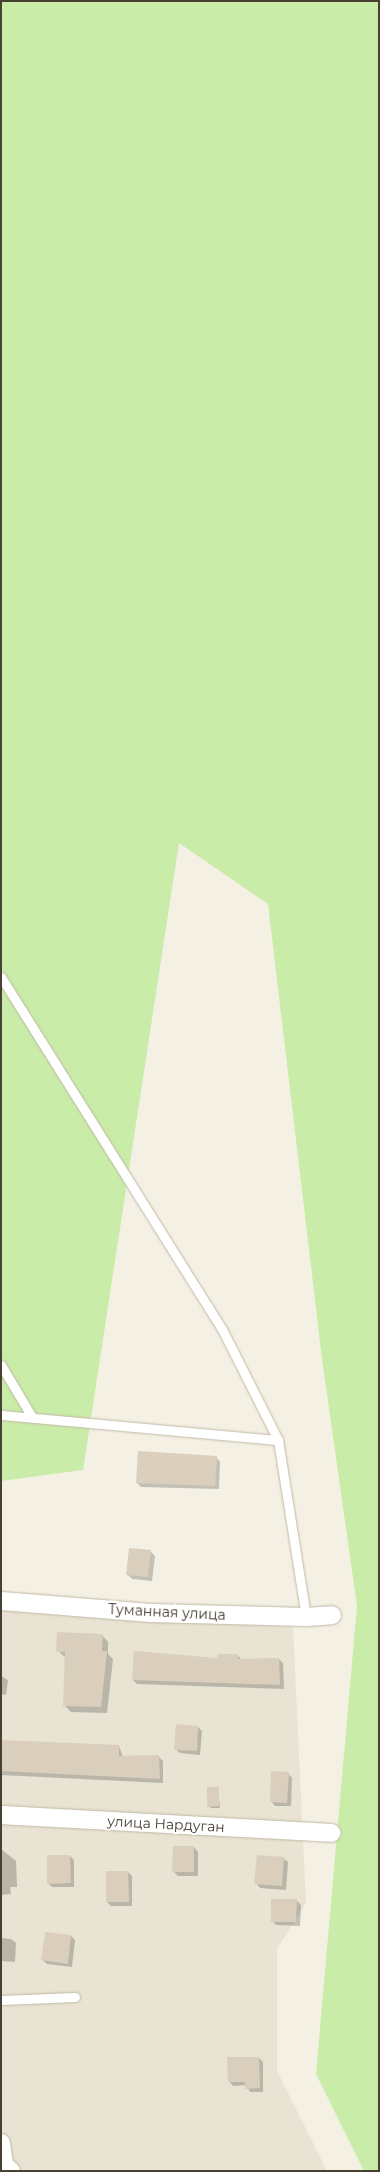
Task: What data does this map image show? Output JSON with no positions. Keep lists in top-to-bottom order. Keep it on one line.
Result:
{"streets":{"street":["Туманная улица","улица Нардуган"]}}
